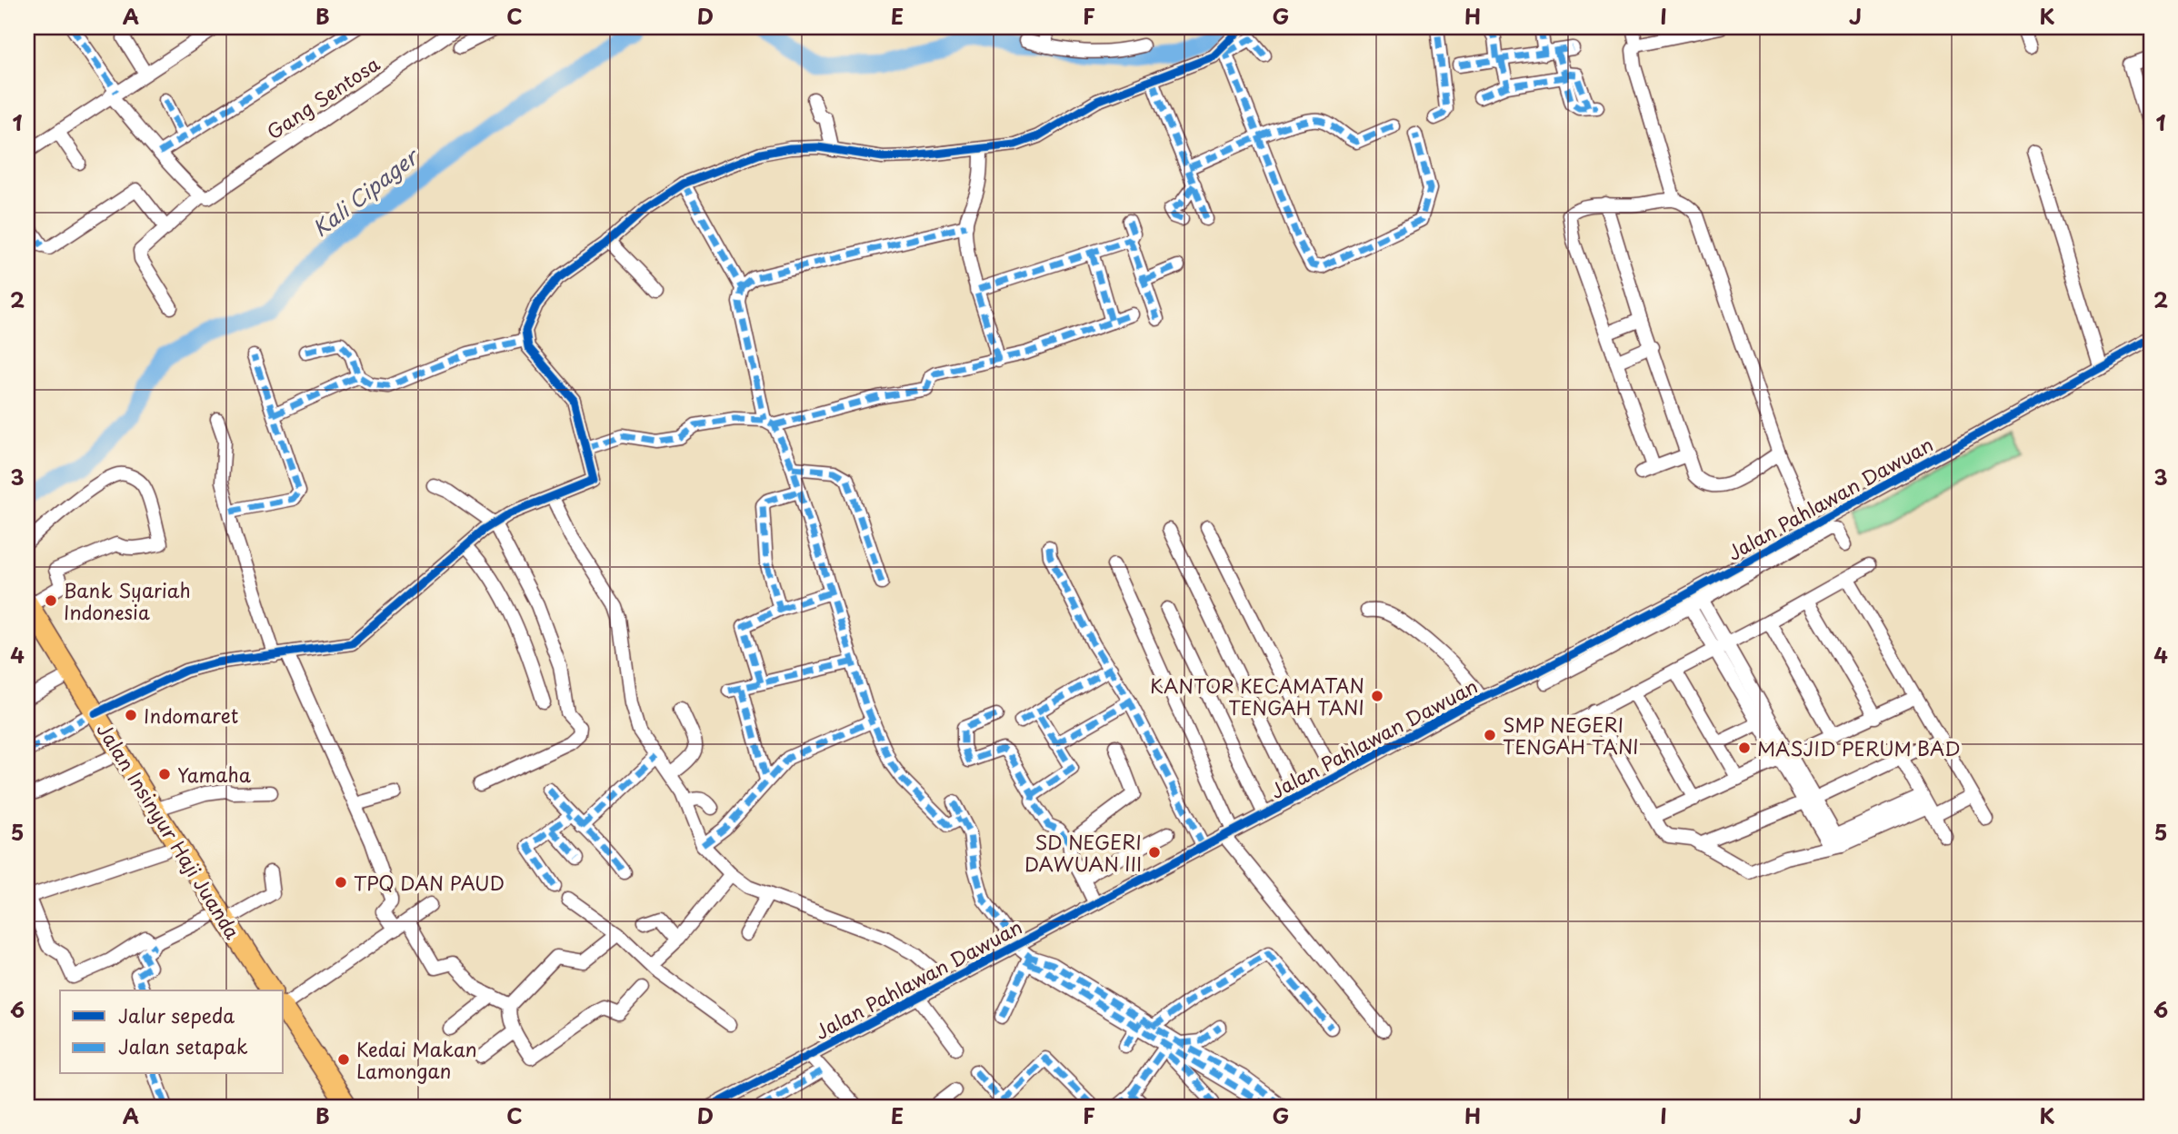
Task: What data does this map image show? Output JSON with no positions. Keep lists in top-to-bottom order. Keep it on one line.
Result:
{"streets":{"highway":["Jalan Insinyur Haji Juanda"],"street":["Gang Sentosa","Jalan Pahlawan Dawuan"]},"water":["Kali Cipager"],"places":["Bank Syariah Indonesia","KANTOR KECAMATAN TENGAH TANI","Indomaret","SMP NEGERI TENGAH TANI","MASJID PERUM BAD","Yamaha","SD NEGERI DAWUAN III","TPQ DAN PAUD","Kedai Makan Lamongan"],"legend":["Jalur sepeda","Jalan setapak"],"grid":{"columns":["A","B","C","D","E","F","G","H","I","J","K"],"rows":["1","2","3","4","5","6"]}}
